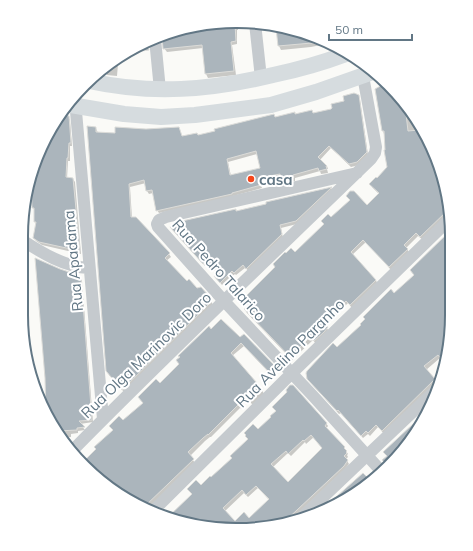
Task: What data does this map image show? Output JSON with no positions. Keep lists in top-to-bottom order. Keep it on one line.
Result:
{"streets":{"street":["Rua Apadama","Rua Pedro Talarico","Rua Avelino Paranho","Rua Olga Marinovic Doro"]},"crossings":[["Rua Apadama","Rua Olga Marinovic Doro"],["Rua Pedro Talarico","Rua Avelino Paranho"],["Rua Pedro Talarico","Rua Olga Marinovic Doro"]],"places":["casa"],"scale_bar":"50 m"}
